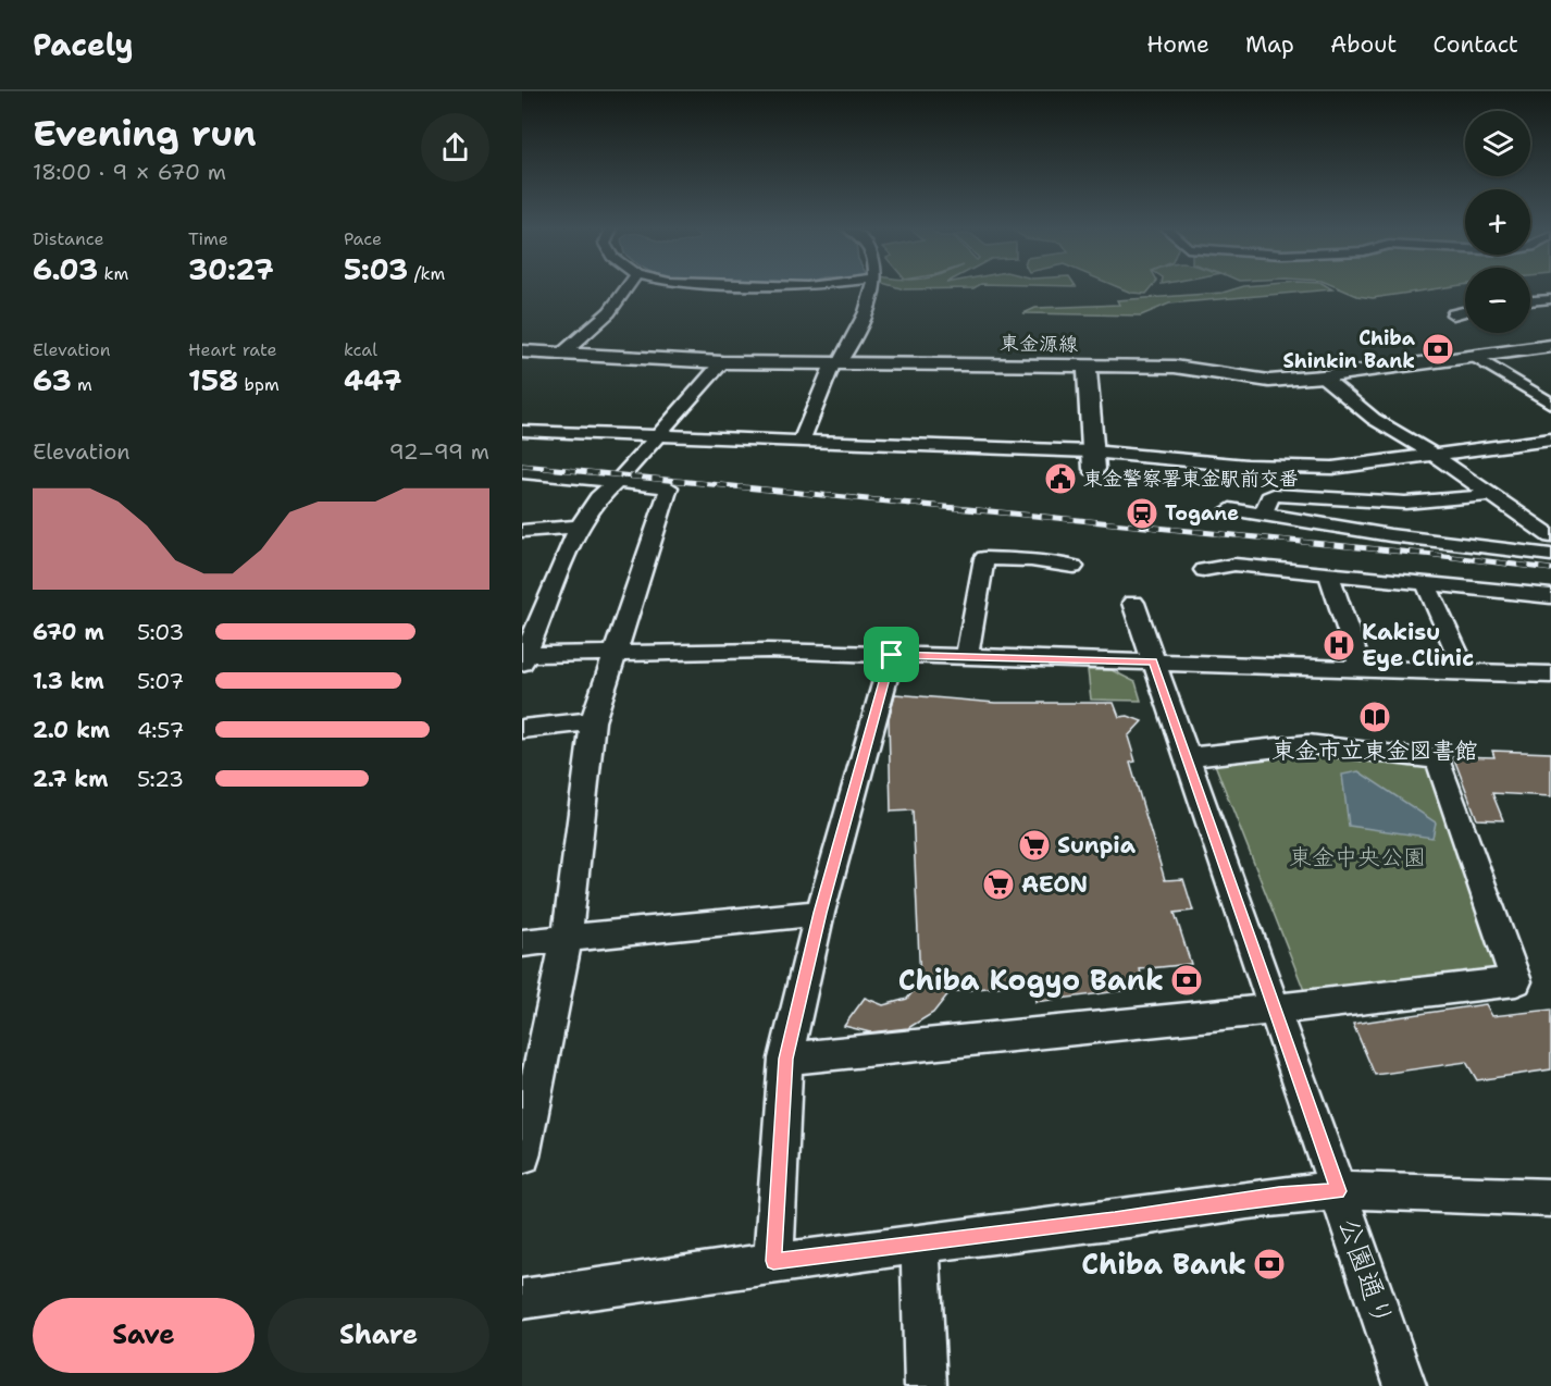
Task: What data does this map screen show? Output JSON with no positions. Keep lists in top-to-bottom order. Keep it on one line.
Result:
{"streets":{"main road":["東金源線"],"street":["公園通り"]},"parks":["東金中央公園"],"places":{"bank":["Chiba Shinkin Bank","Chiba Kogyo Bank","Chiba Bank"],"public building":["東金警察署東金駅前交番"],"station":["Togane"],"hospital":["Kakisu Eye Clinic"],"library":["東金市立東金図書館"],"supermarket":["Sunpia","AEON"]},"page":{"header":"Pacely","nav":["Home","Map","About","Contact"],"heading":["Evening run","18:00 · 9 × 670 m"],"map_buttons":["+","−"],"stats":[["Distance","6.03 km"],["Time","30:27"],["Pace","5:03 /km"],["Elevation","63 m"],["Heart rate","158 bpm"],["kcal","447"]],"chart":["Elevation","92–99 m"],"list":[{"name":"670 m","note":"5:03"},{"name":"1.3 km","note":"5:07"},{"name":"2.0 km","note":"4:57"},{"name":"2.7 km","note":"5:23"}],"buttons":["Save","Share"]}}
